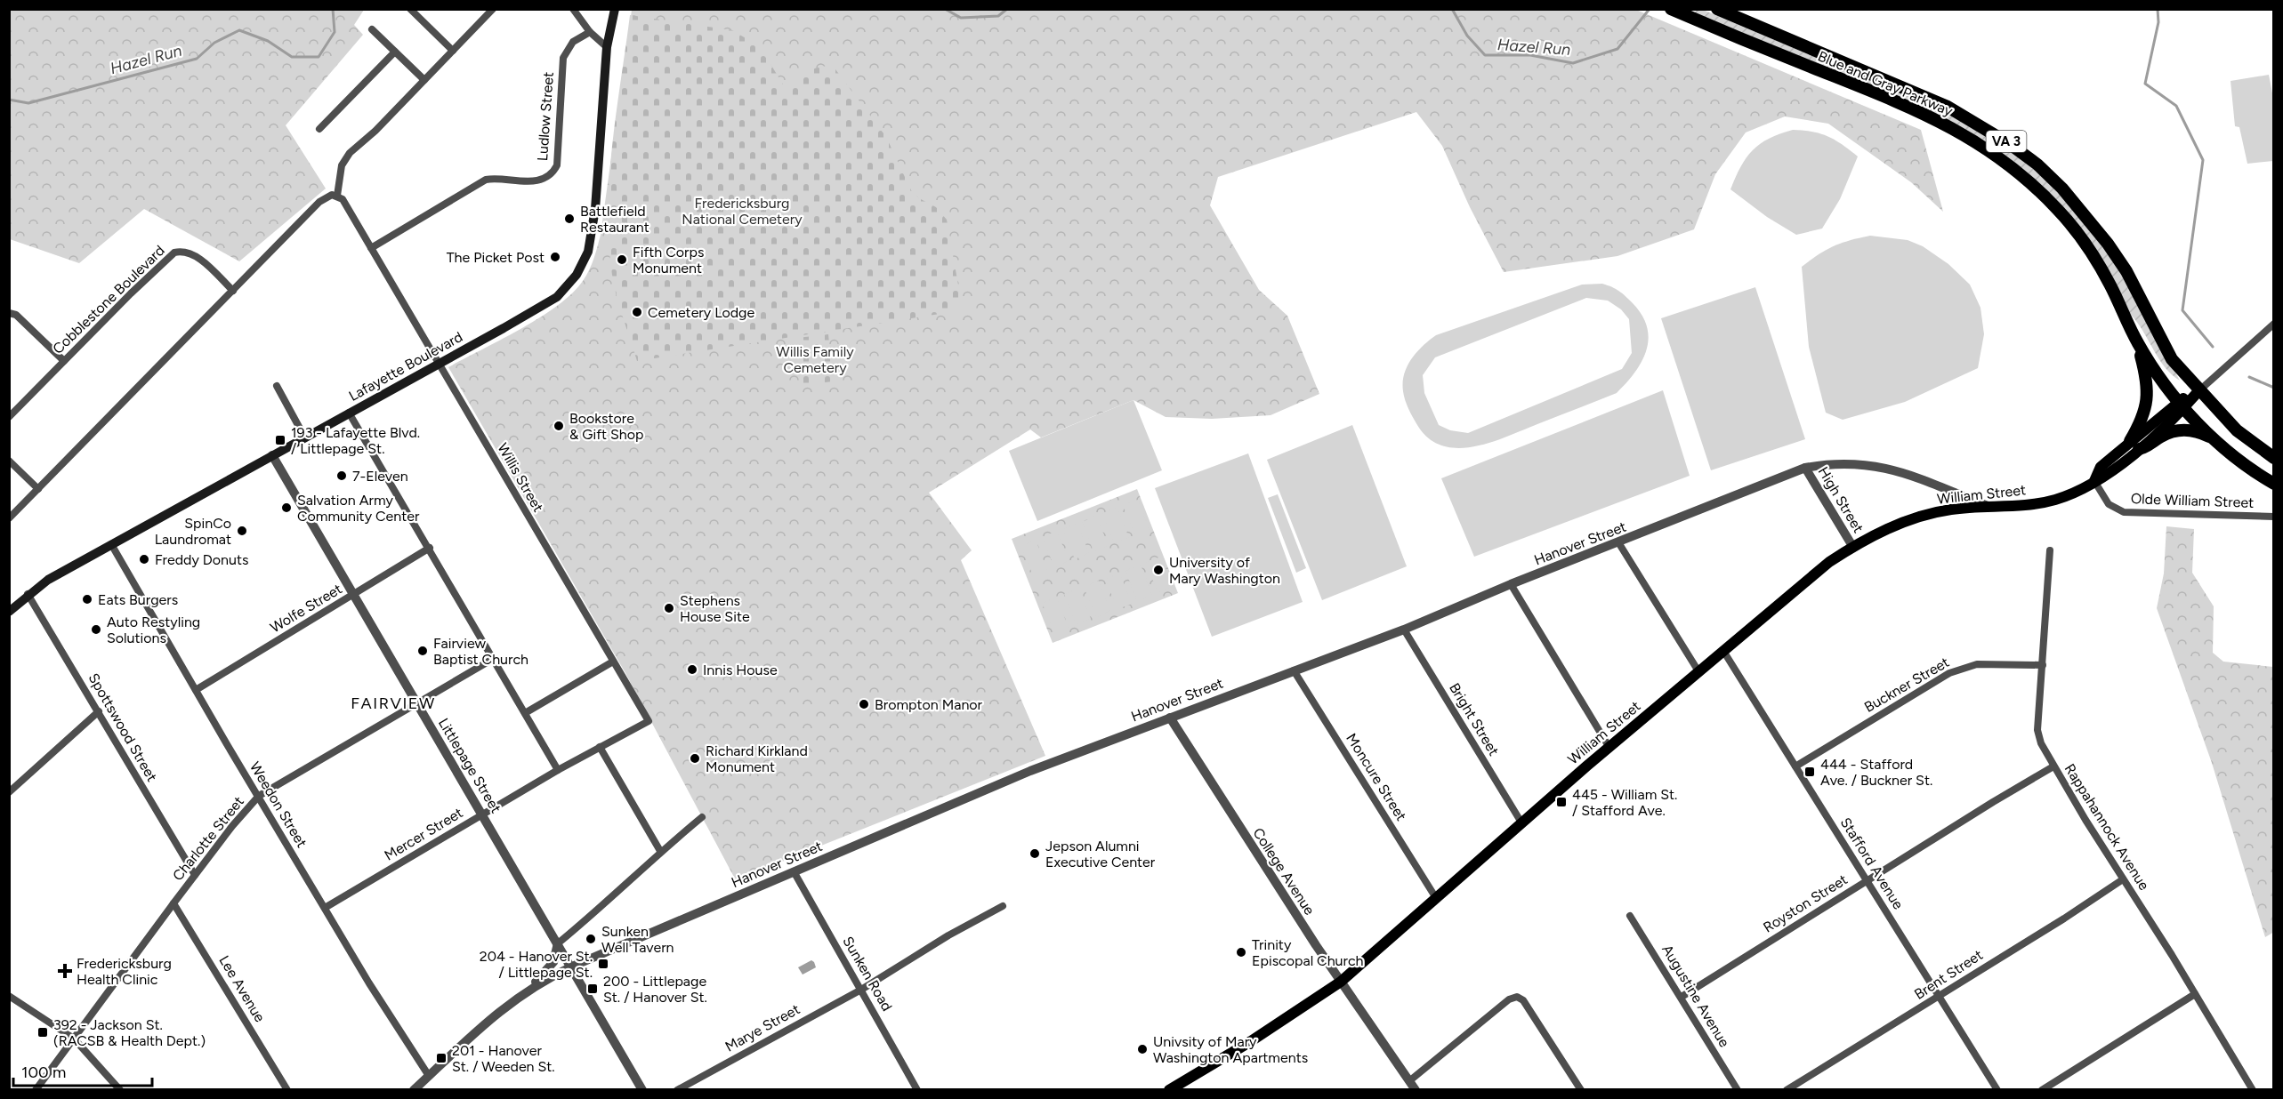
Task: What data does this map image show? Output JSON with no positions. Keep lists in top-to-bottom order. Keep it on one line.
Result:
{"streets":{"highway":["Blue and Gray Parkway","VA 3"],"main road":["Lafayette Boulevard","William Street"],"street":["Ludlow Street","Cobblestone Boulevard","Willis Street","High Street","Olde William Street","Hanover Street","Wolfe Street","Buckner Street","Bright Street","Spottswood Street","Littlepage Street","Moncure Street","Weedon Street","Rappahannock Avenue","Mercer Street","Charlotte Street","Stafford Avenue","College Avenue","Royston Street","Sunken Road","Brent Street","Lee Avenue","Augustine Avenue","Marye Street"]},"crossings":[["Blue and Gray Parkway","VA 3"],["Blue and Gray Parkway","William Street"],["Ludlow Street","Willis Street"],["VA 3","William Street"],["Lafayette Boulevard","Willis Street"],["Lafayette Boulevard","Spottswood Street"],["Lafayette Boulevard","Littlepage Street"],["Lafayette Boulevard","Weedon Street"],["Willis Street","Mercer Street"],["William Street","High Street"],["William Street","Olde William Street"],["William Street","Hanover Street"],["William Street","Bright Street"],["William Street","Moncure Street"],["William Street","Stafford Avenue"],["William Street","College Avenue"],["High Street","Hanover Street"],["Hanover Street","Bright Street"],["Hanover Street","Littlepage Street"],["Hanover Street","Moncure Street"],["Hanover Street","Weedon Street"],["Hanover Street","College Avenue"],["Hanover Street","Sunken Road"],["Wolfe Street","Littlepage Street"],["Wolfe Street","Weedon Street"],["Buckner Street","Rappahannock Avenue"],["Buckner Street","Stafford Avenue"],["Spottswood Street","Charlotte Street"],["Littlepage Street","Mercer Street"],["Littlepage Street","Charlotte Street"],["Weedon Street","Mercer Street"],["Weedon Street","Charlotte Street"],["Rappahannock Avenue","Royston Street"],["Rappahannock Avenue","Brent Street"],["Charlotte Street","Lee Avenue"],["Stafford Avenue","Royston Street"],["Stafford Avenue","Brent Street"],["Royston Street","Augustine Avenue"],["Sunken Road","Marye Street"]],"districts":["FAIRVIEW"],"water":["Hazel Run"],"parks":["Fredericksburg National Cemetery","Willis Family Cemetery"],"places":{"other":["Battlefield Restaurant","The Picket Post","Fifth Corps Monument","Cemetery Lodge","Bookstore & Gift Shop","7-Eleven","Salvation Army Community Center","SpinCo Laundromat","Freddy Donuts","University of Mary Washington","Eats Burgers","Stephens House Site","Auto Restyling Solutions","Fairview Baptist Church","Innis House","Brompton Manor","Richard Kirkland Monument","Jepson Alumni Executive Center","Sunken Well Tavern","Trinity Episcopal Church","Univsity of Mary Washington Apartments"],"transit":["193 - Lafayette Blvd. / Littlepage St.","444 - Stafford Ave. / Buckner St.","445 - William St. / Stafford Ave.","204 - Hanover St. / Littlepage St.","200 - Littlepage St. / Hanover St.","392 - Jackson St. (RACSB & Health Dept.)","201 - Hanover St. / Weeden St."],"health":["Fredericksburg Health Clinic"]},"scale_bar":"100 m"}
